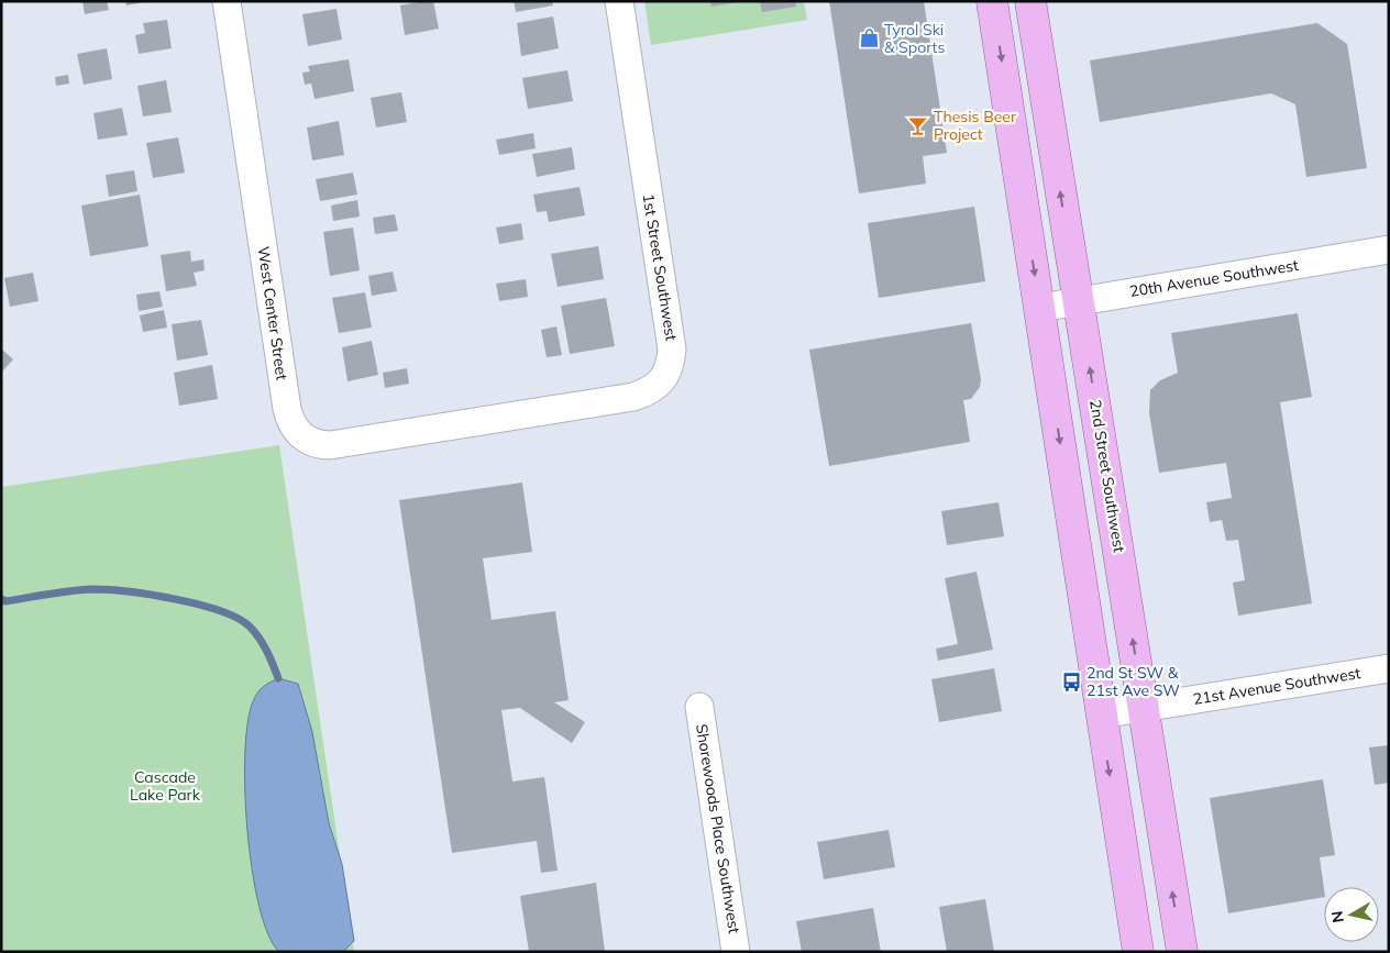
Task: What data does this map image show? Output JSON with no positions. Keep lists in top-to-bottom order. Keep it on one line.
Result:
{"streets":{"main road":["2nd Street Southwest"],"street":["1st Street Southwest","20th Avenue Southwest","West Center Street","21st Avenue Southwest","Shorewoods Place Southwest"]},"crossings":[["1st Street Southwest","West Center Street"],["20th Avenue Southwest","2nd Street Southwest"],["2nd Street Southwest","21st Avenue Southwest"]],"parks":["Cascade Lake Park"],"places":{"shop":["Tyrol Ski & Sports"],"bar":["Thesis Beer Project"],"bus stop":["2nd St SW & 21st Ave SW"]},"north":"left"}
